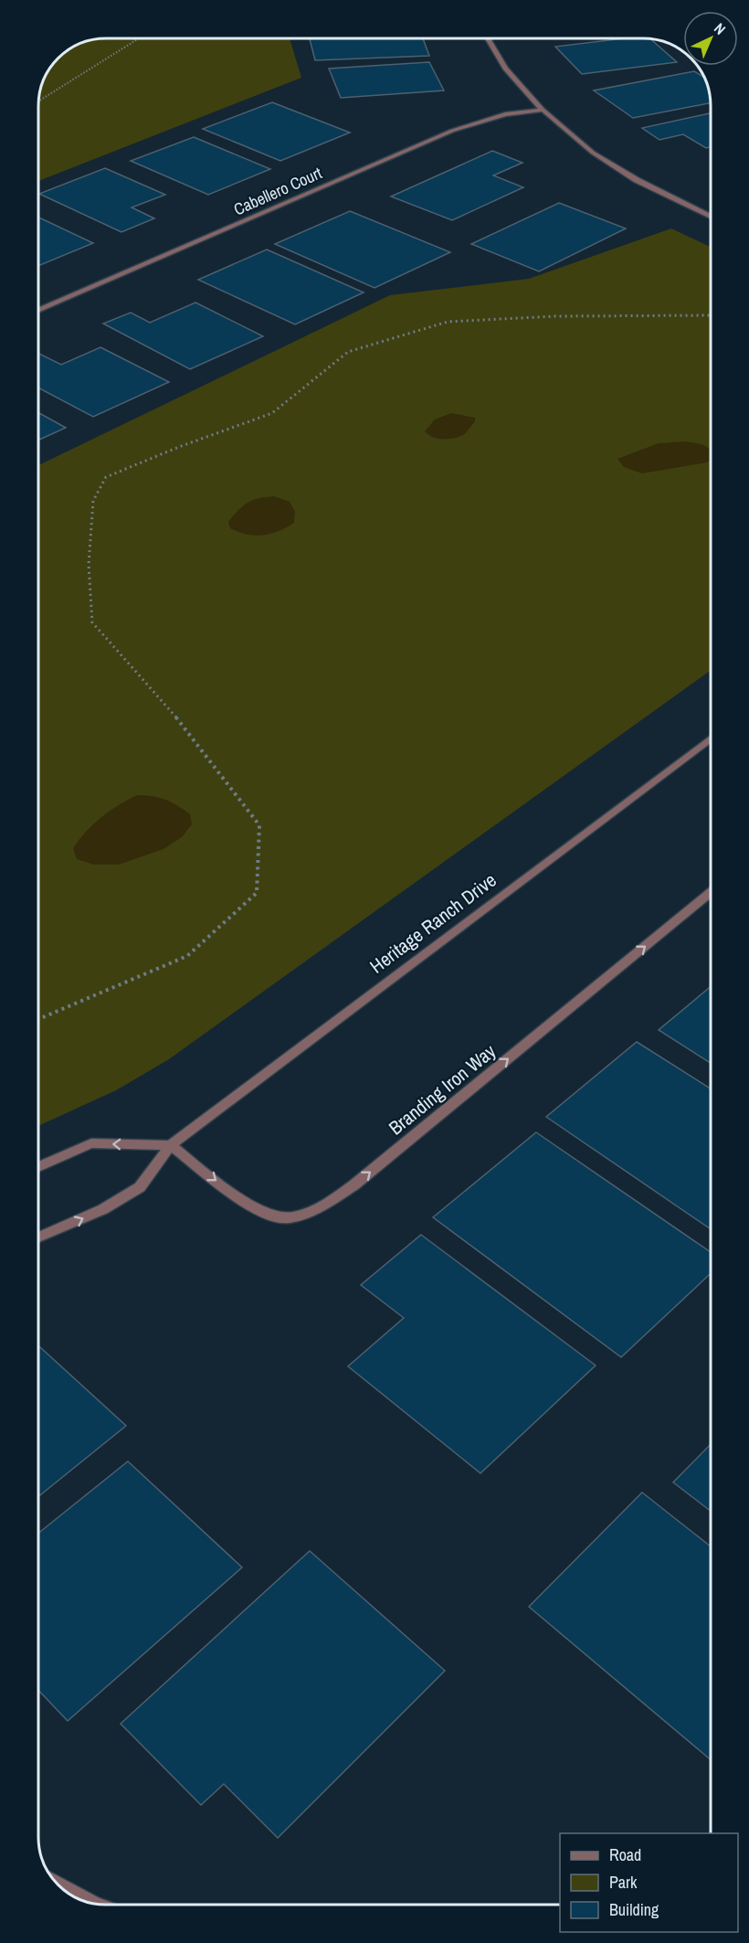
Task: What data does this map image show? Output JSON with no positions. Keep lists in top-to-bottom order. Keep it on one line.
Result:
{"streets":{"street":["Cabellero Court","Heritage Ranch Drive","Branding Iron Way"]},"crossings":[["Heritage Ranch Drive","Branding Iron Way"]],"one_way":["Branding Iron Way"],"legend":["Road","Park","Building"],"north":"top right"}
